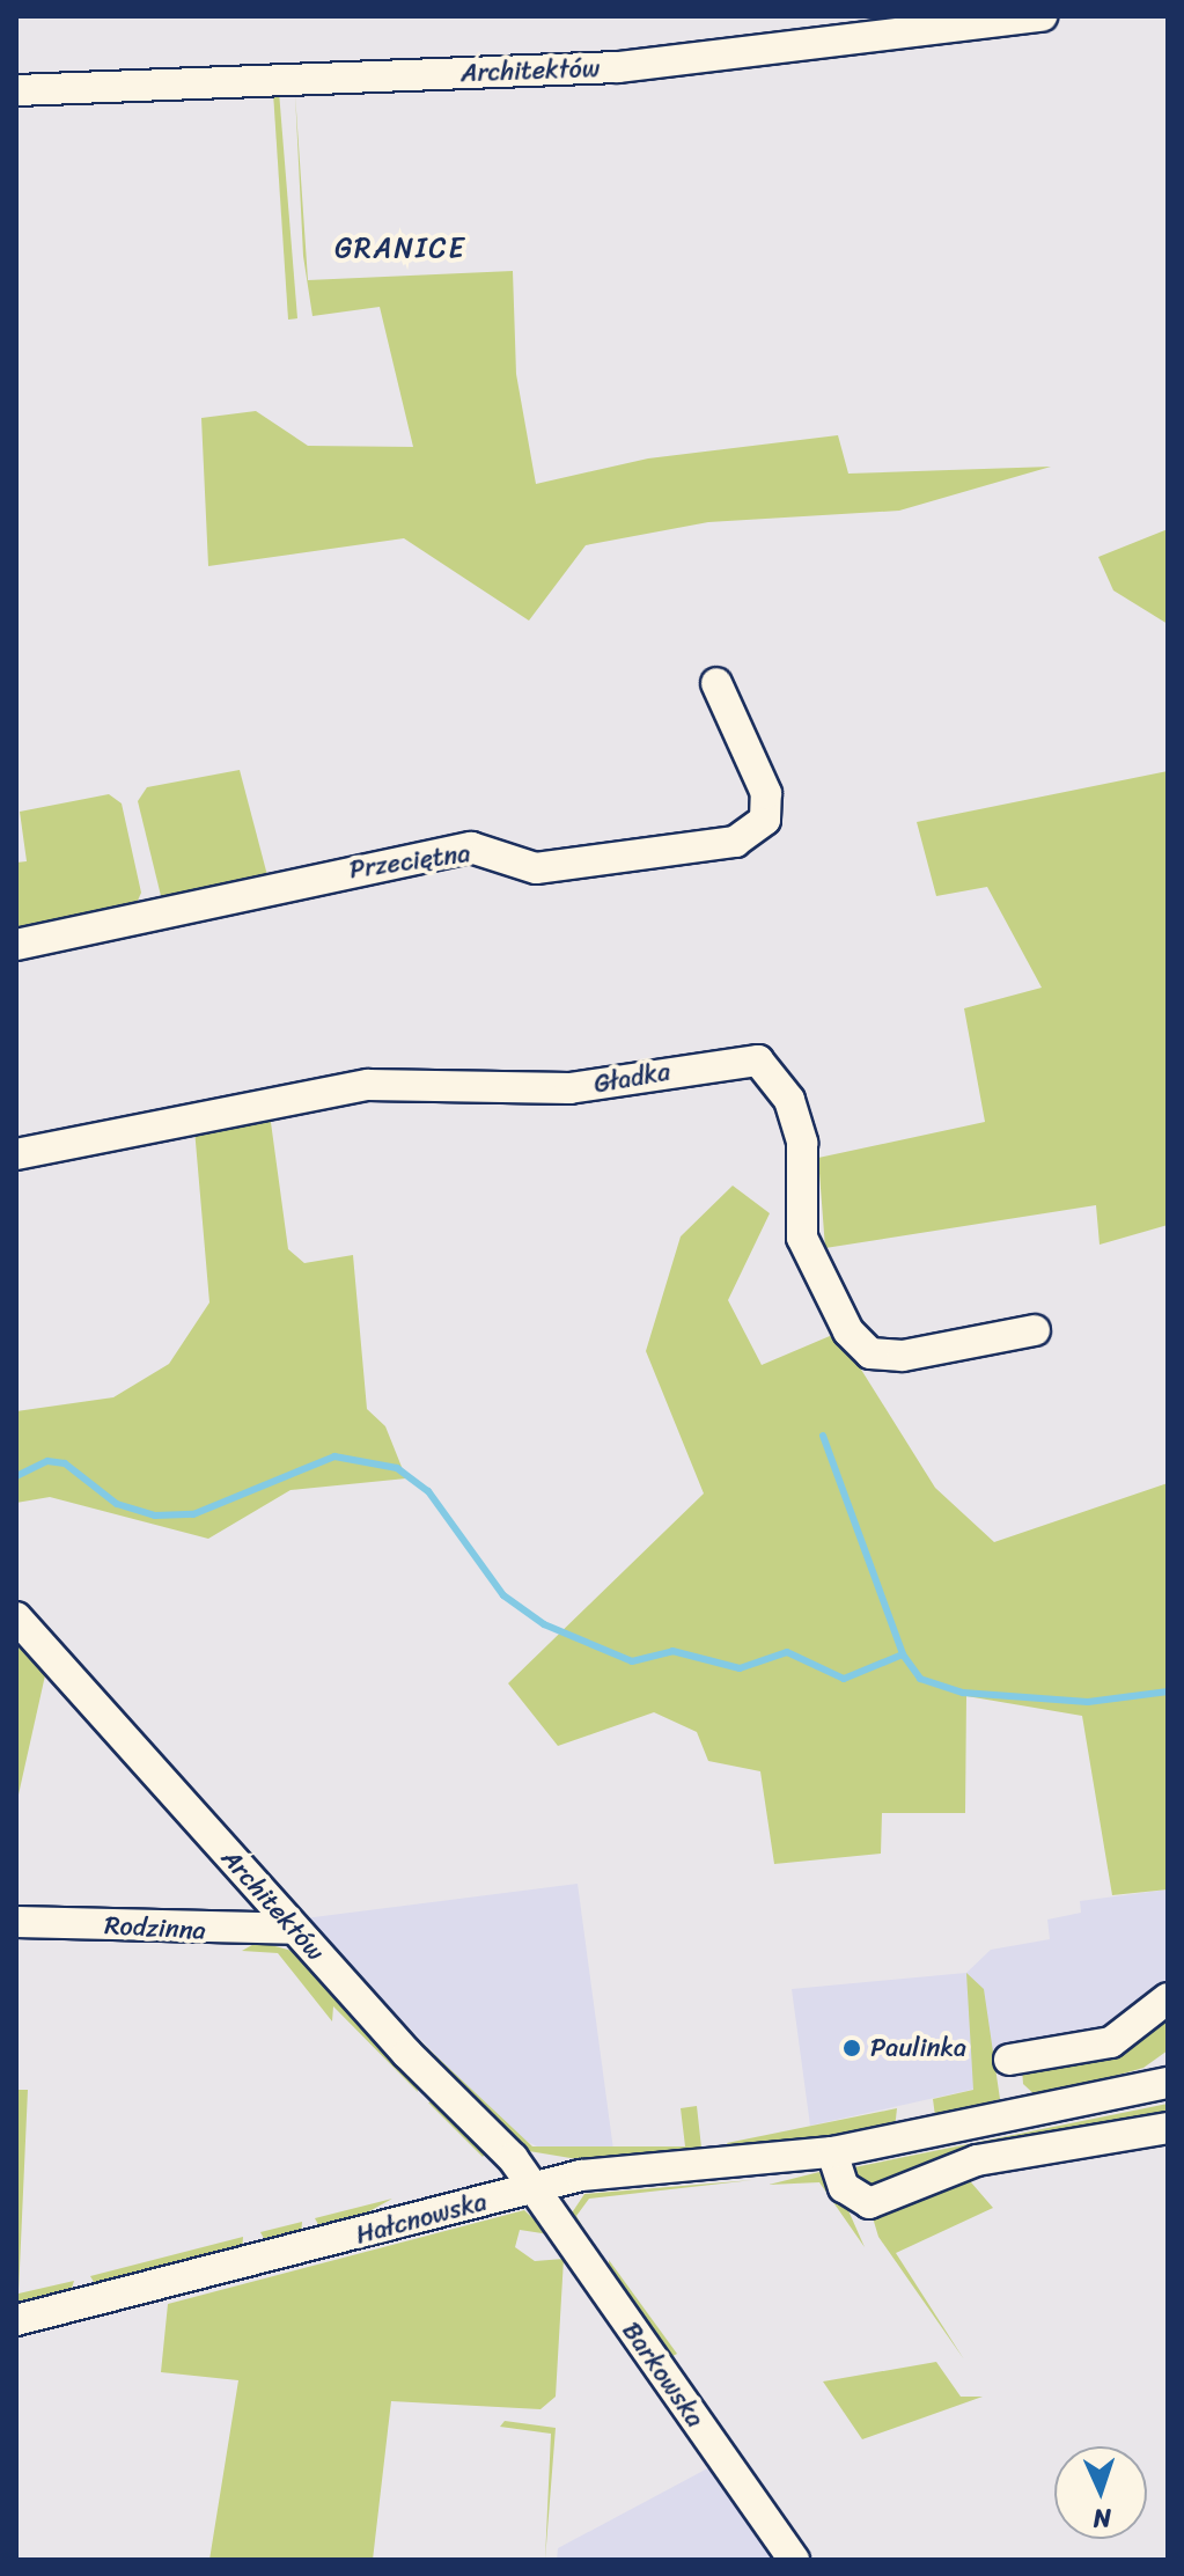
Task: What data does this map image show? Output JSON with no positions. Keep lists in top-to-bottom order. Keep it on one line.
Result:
{"streets":{"street":["Architektów","Przeciętna","Gładka","Rodzinna","Hałcnowska","Barkowska"]},"crossings":[["Architektów","Rodzinna"],["Architektów","Hałcnowska"],["Architektów","Barkowska"],["Hałcnowska","Barkowska"]],"districts":["GRANICE"],"places":["Paulinka"],"north":"bottom"}
